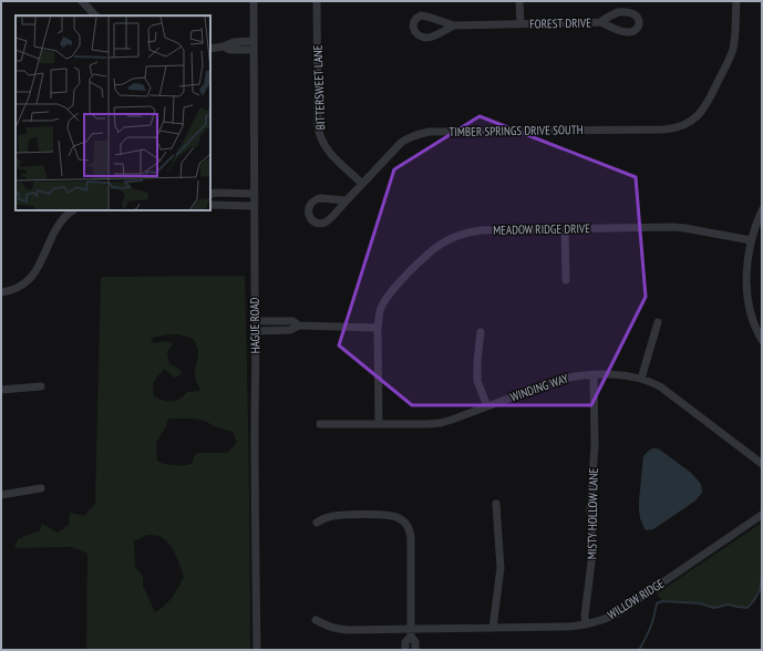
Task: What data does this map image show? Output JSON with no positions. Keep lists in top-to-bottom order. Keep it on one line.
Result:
{"streets":{"street":["FOREST DRIVE","BITTERSWEET LANE","TIMBER SPRINGS DRIVE SOUTH","MEADOW RIDGE DRIVE","HAGUE ROAD","WINDING WAY","MISTY HOLLOW LANE","WILLOW RIDGE"]},"crossings":[["BITTERSWEET LANE","TIMBER SPRINGS DRIVE SOUTH"],["MEADOW RIDGE DRIVE","WINDING WAY"],["WINDING WAY","MISTY HOLLOW LANE"],["MISTY HOLLOW LANE","WILLOW RIDGE"]]}
